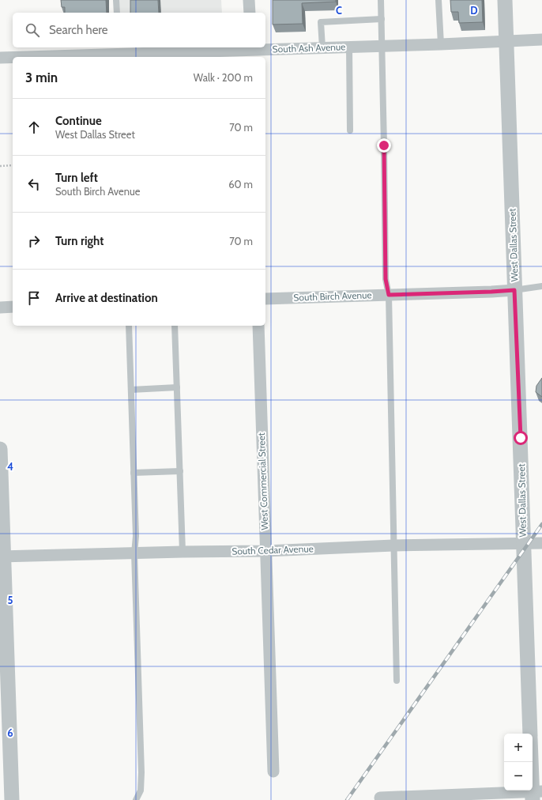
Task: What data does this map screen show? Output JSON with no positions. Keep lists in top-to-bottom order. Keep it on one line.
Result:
{"streets":{"street":["South Ash Avenue","West Dallas Street","South Birch Avenue","West Commercial Street","South Cedar Avenue"]},"crossings":[["South Ash Avenue","West Dallas Street"],["West Dallas Street","South Birch Avenue"],["West Dallas Street","South Cedar Avenue"],["West Commercial Street","South Cedar Avenue"]],"page":{"search":"Search here","heading":["3 min","Walk · 200 m"],"list":[["Continue","West Dallas Street","70 m"],["Turn left","South Birch Avenue","60 m"],["Turn right","70 m"],"Arrive at destination"],"map_buttons":["+","−"]},"grid":{"columns":["C","D"],"rows":["4","5","6"]}}
